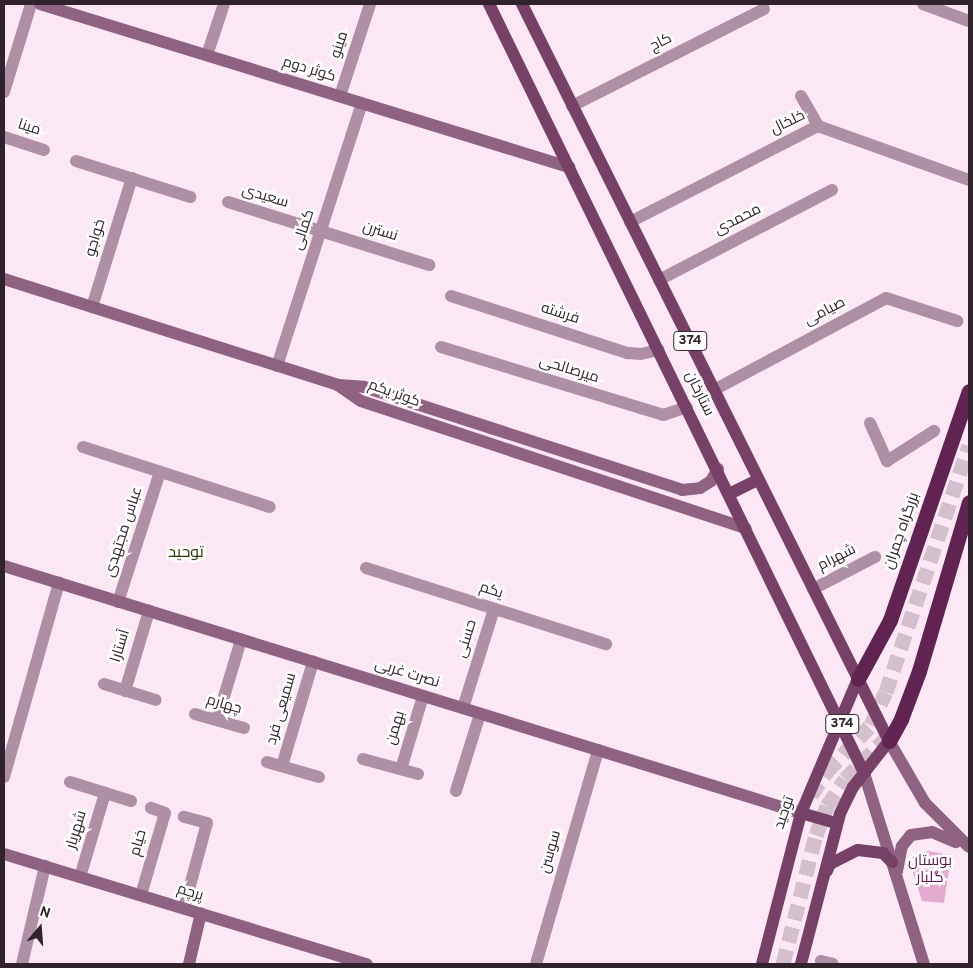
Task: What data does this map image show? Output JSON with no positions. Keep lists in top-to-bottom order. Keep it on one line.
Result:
{"streets":{"highway":["بزرگراه چمران"],"main road":["374","ستارخان","توحید"],"street":["کاج","مینو","کوثر دوم","خلخال","مینا","سعیدی","محمدی","کمالی","نسترن","خواجو","صیامی","فرشته","میرصالحی","کوثر یکم","عباس مجتهدی","شهرام","یکم","حسنی","آستارا","نصرت غربی","چهارم","سمیعی فرد","بهمن","شهریار","خیام","سوسن","پرچم"]},"crossings":[["کاج","ستارخان"],["مینو","کوثر دوم"],["کوثر دوم","کمالی"],["کوثر دوم","ستارخان"],["خلخال","ستارخان"],["سعیدی","کمالی"],["سعیدی","نسترن"],["محمدی","ستارخان"],["کمالی","نسترن"],["کمالی","کوثر یکم"],["خواجو","کوثر یکم"],["صیامی","ستارخان"],["فرشته","ستارخان"],["میرصالحی","ستارخان"],["کوثر یکم","ستارخان"],["ستارخان","بزرگراه چمران"],["ستارخان","شهرام"],["ستارخان","توحید"],["بزرگراه چمران","توحید"],["عباس مجتهدی","نصرت غربی"],["یکم","حسنی"],["حسنی","نصرت غربی"],["آستارا","نصرت غربی"],["نصرت غربی","سمیعی فرد"],["نصرت غربی","بهمن"],["نصرت غربی","توحید"],["نصرت غربی","سوسن"],["شهریار","پرچم"],["خیام","پرچم"]],"districts":["توحید"],"parks":["بوستان گلبار"],"north":"top"}
